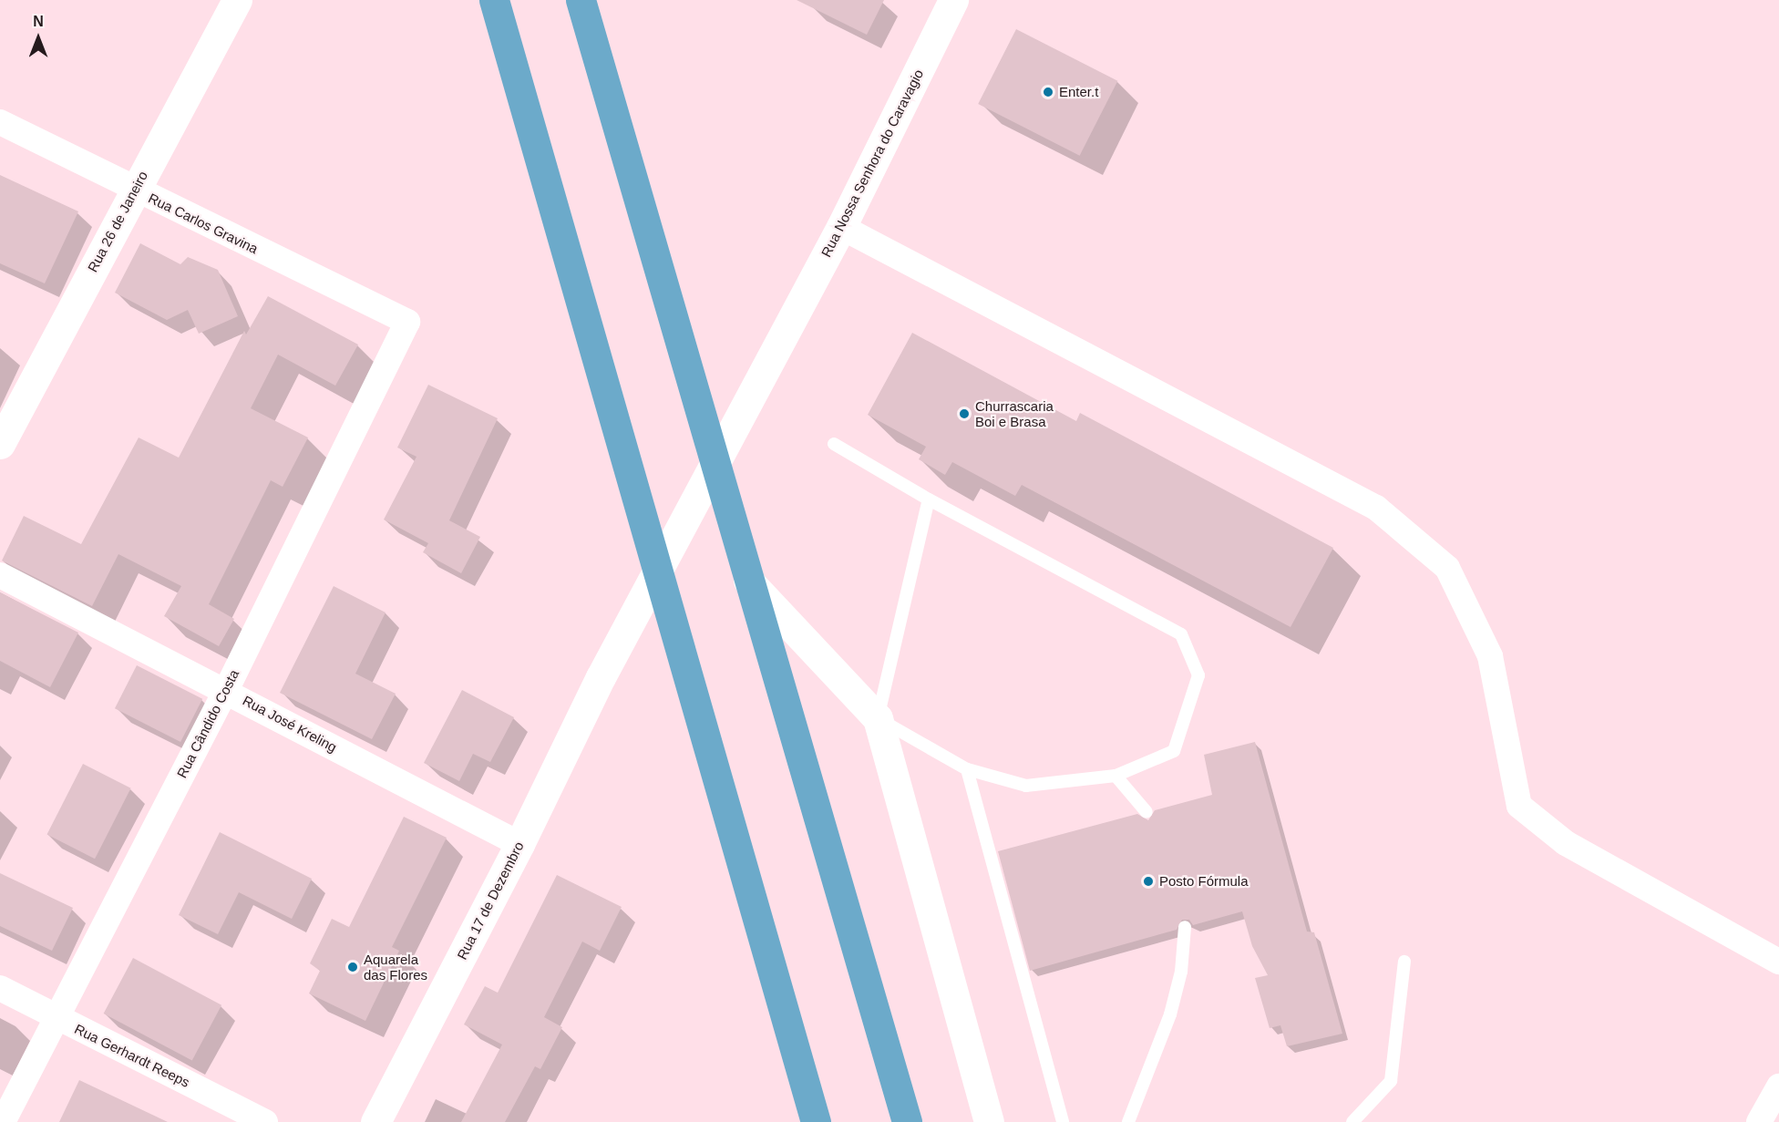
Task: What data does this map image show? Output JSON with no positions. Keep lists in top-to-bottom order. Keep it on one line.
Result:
{"streets":{"main road":["Rua Nossa Senhora do Caravagio","Rua 26 de Janeiro","Rua 17 de Dezembro"],"street":["Rua Carlos Gravina","Rua Cândido Costa","Rua José Kreling","Rua Gerhardt Reeps"]},"crossings":[["Rua Nossa Senhora do Caravagio","Rua 17 de Dezembro"],["Rua 26 de Janeiro","Rua Carlos Gravina"],["Rua Carlos Gravina","Rua Cândido Costa"],["Rua Cândido Costa","Rua José Kreling"],["Rua Cândido Costa","Rua Gerhardt Reeps"],["Rua José Kreling","Rua 17 de Dezembro"]],"places":["Enter.t","Churrascaria Boi e Brasa","Posto Fórmula","Aquarela das Flores"],"north":"top"}
